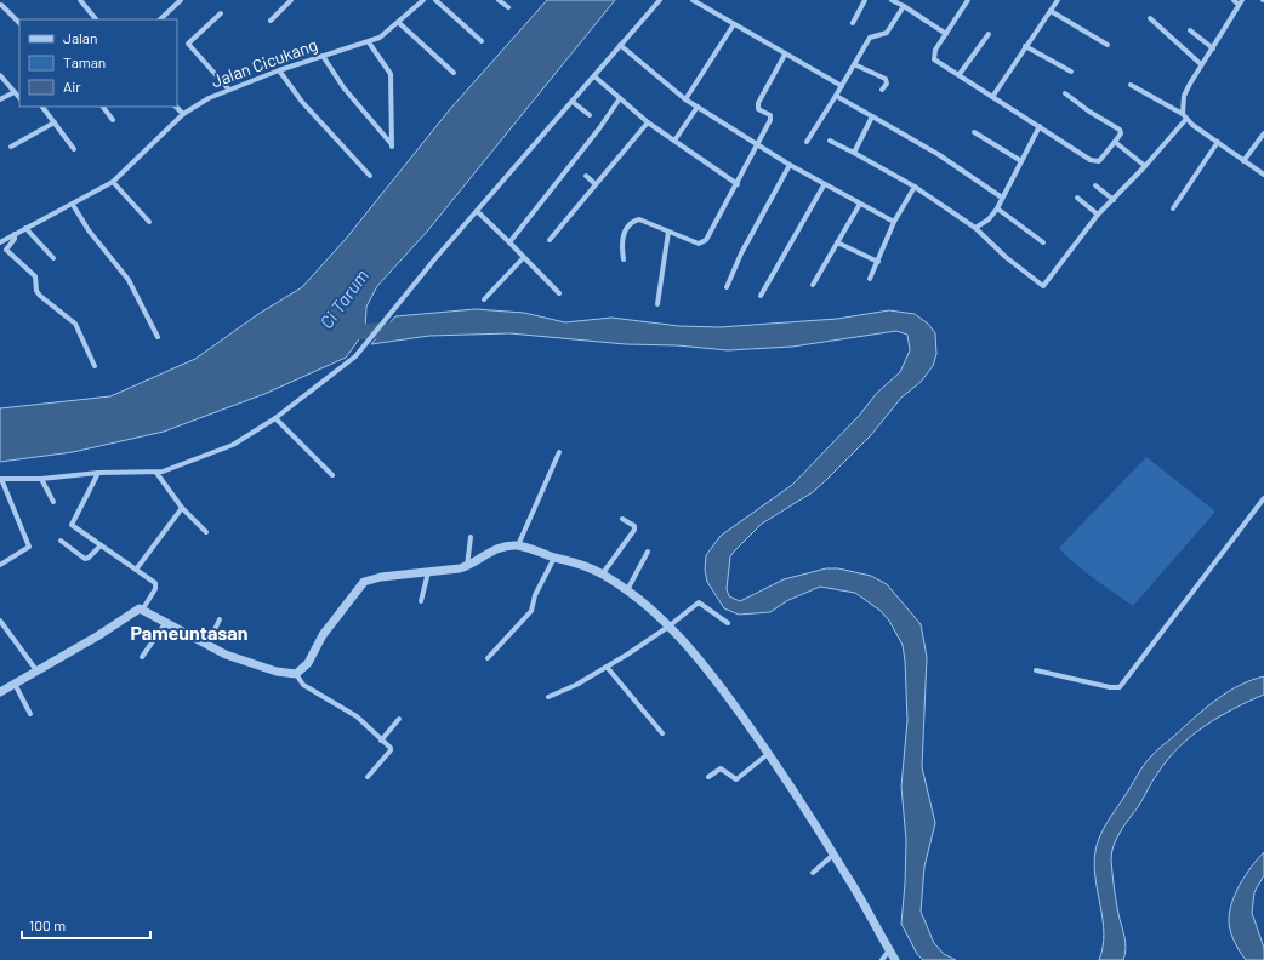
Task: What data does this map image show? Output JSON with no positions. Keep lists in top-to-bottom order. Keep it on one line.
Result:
{"streets":{"street":["Jalan Cicukang"]},"districts":["Pameuntasan"],"water":["Ci Tarum"],"legend":["Jalan","Taman","Air"],"scale_bar":"100 m"}
